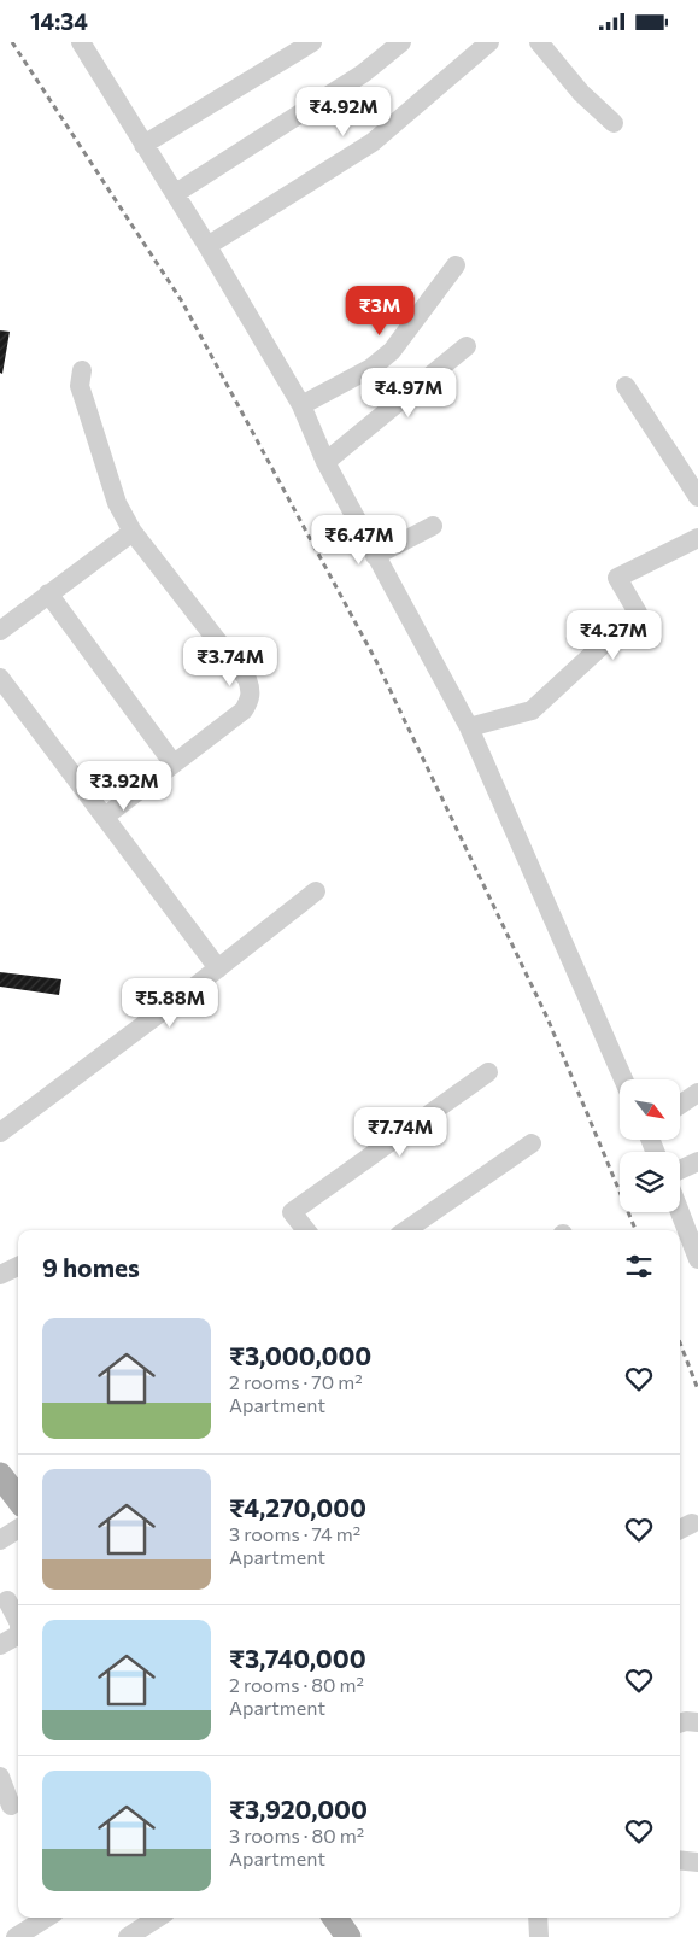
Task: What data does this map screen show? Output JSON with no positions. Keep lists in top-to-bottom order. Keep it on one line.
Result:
{"north":"bottom right","page":{"status":"14:34","price":["₹4.92M","₹3M","₹4.97M","₹6.47M","₹4.27M","₹3.74M","₹3.92M","₹5.88M","₹7.74M"],"heading":"9 homes","list":[{"name":"₹3,000,000","note":"2 rooms · 70 m² · Apartment"},{"name":"₹4,270,000","note":"3 rooms · 74 m² · Apartment"},{"name":"₹3,740,000","note":"2 rooms · 80 m² · Apartment"},{"name":"₹3,920,000","note":"3 rooms · 80 m² · Apartment"}]}}
